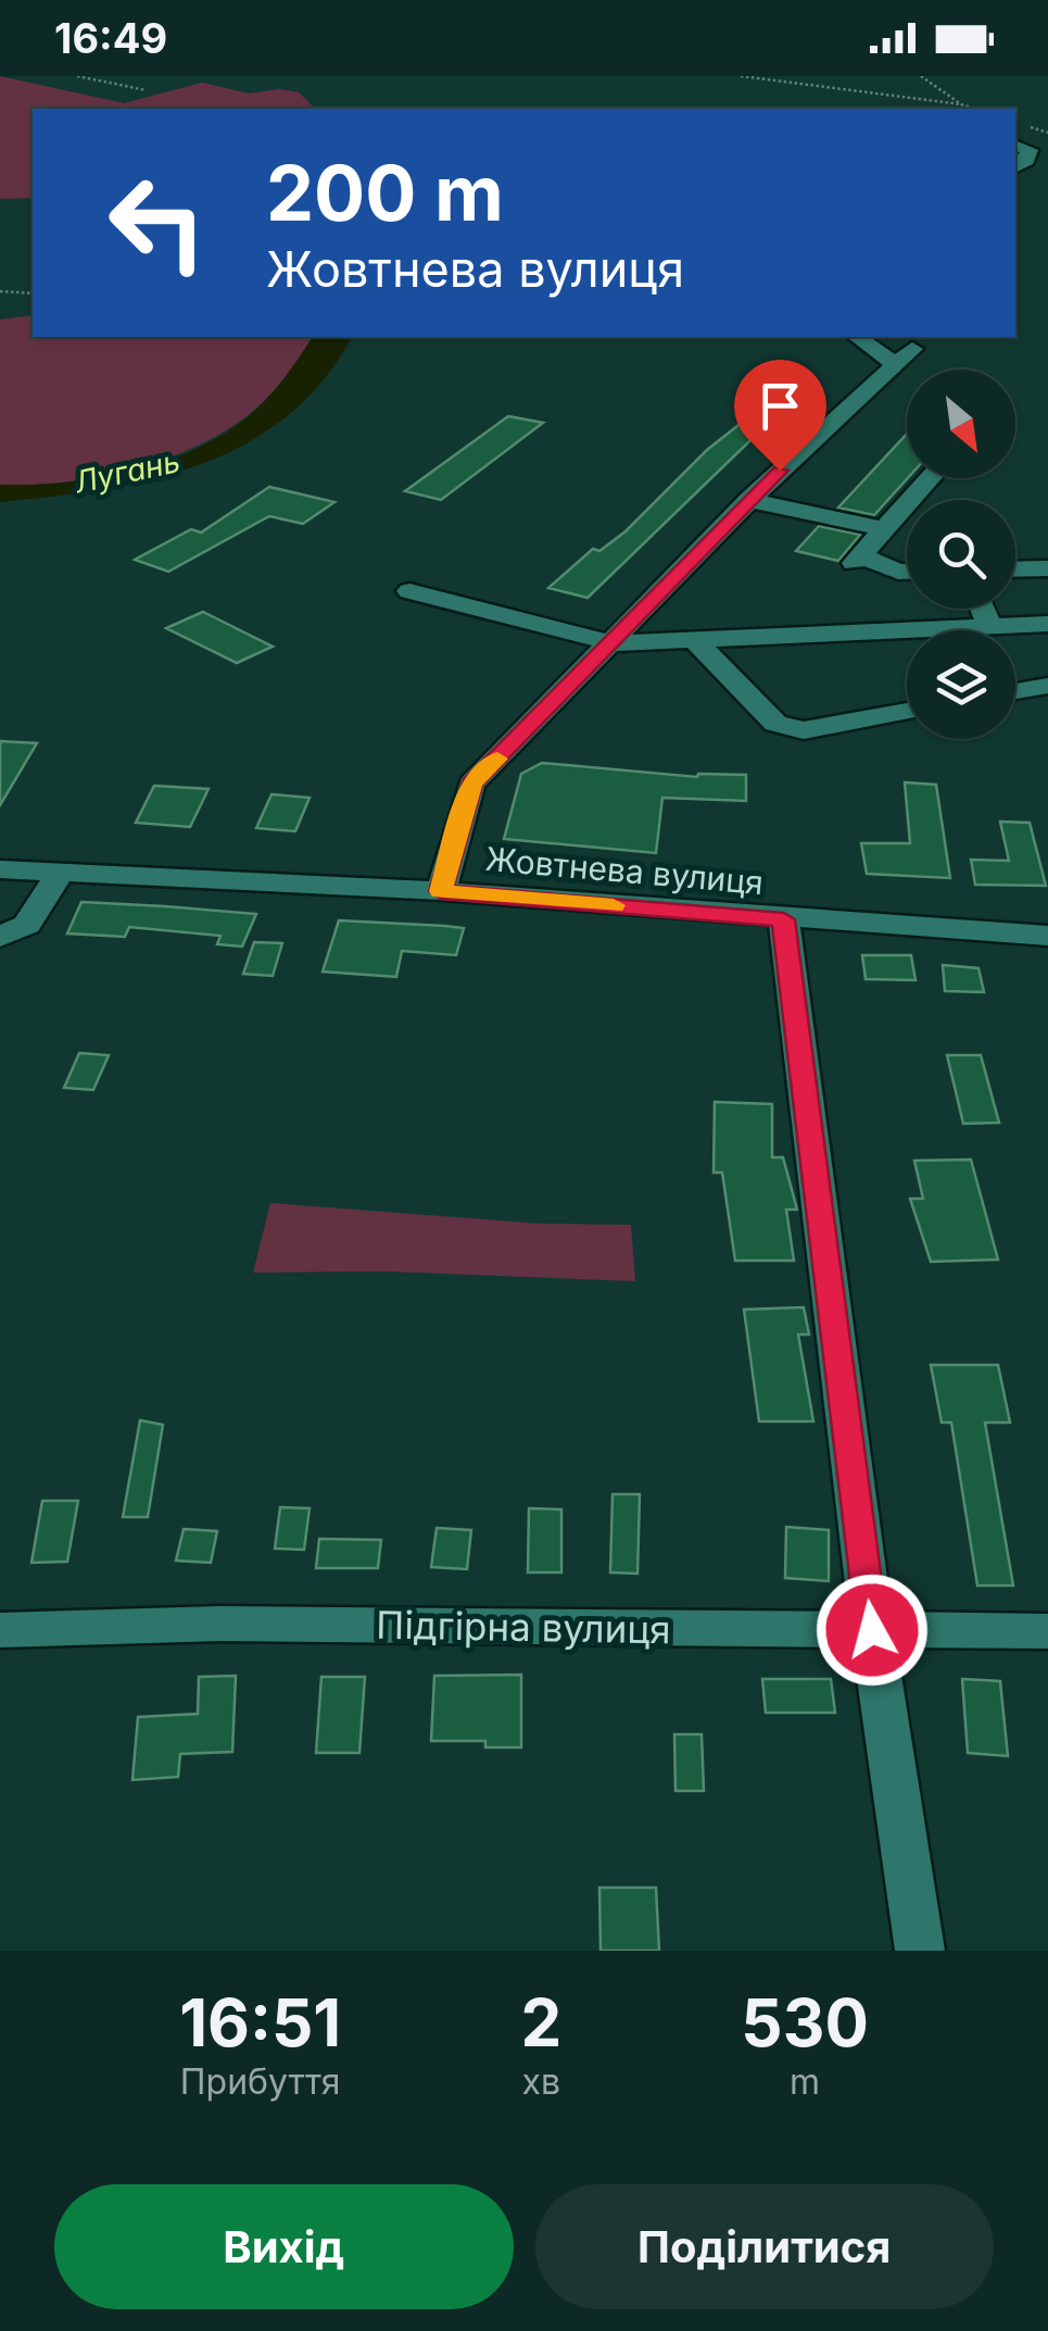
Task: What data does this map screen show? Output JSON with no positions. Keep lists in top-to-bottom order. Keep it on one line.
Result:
{"streets":{"street":["Жовтнева вулиця","Підгірна вулиця"]},"water":["Лугань"],"north":"bottom right","page":{"status":"16:49","turn":["200 m","Жовтнева вулиця"],"eta":["16:51","Прибуття","2","хв","530","m"],"buttons":["Вихід","Поділитися"]}}
